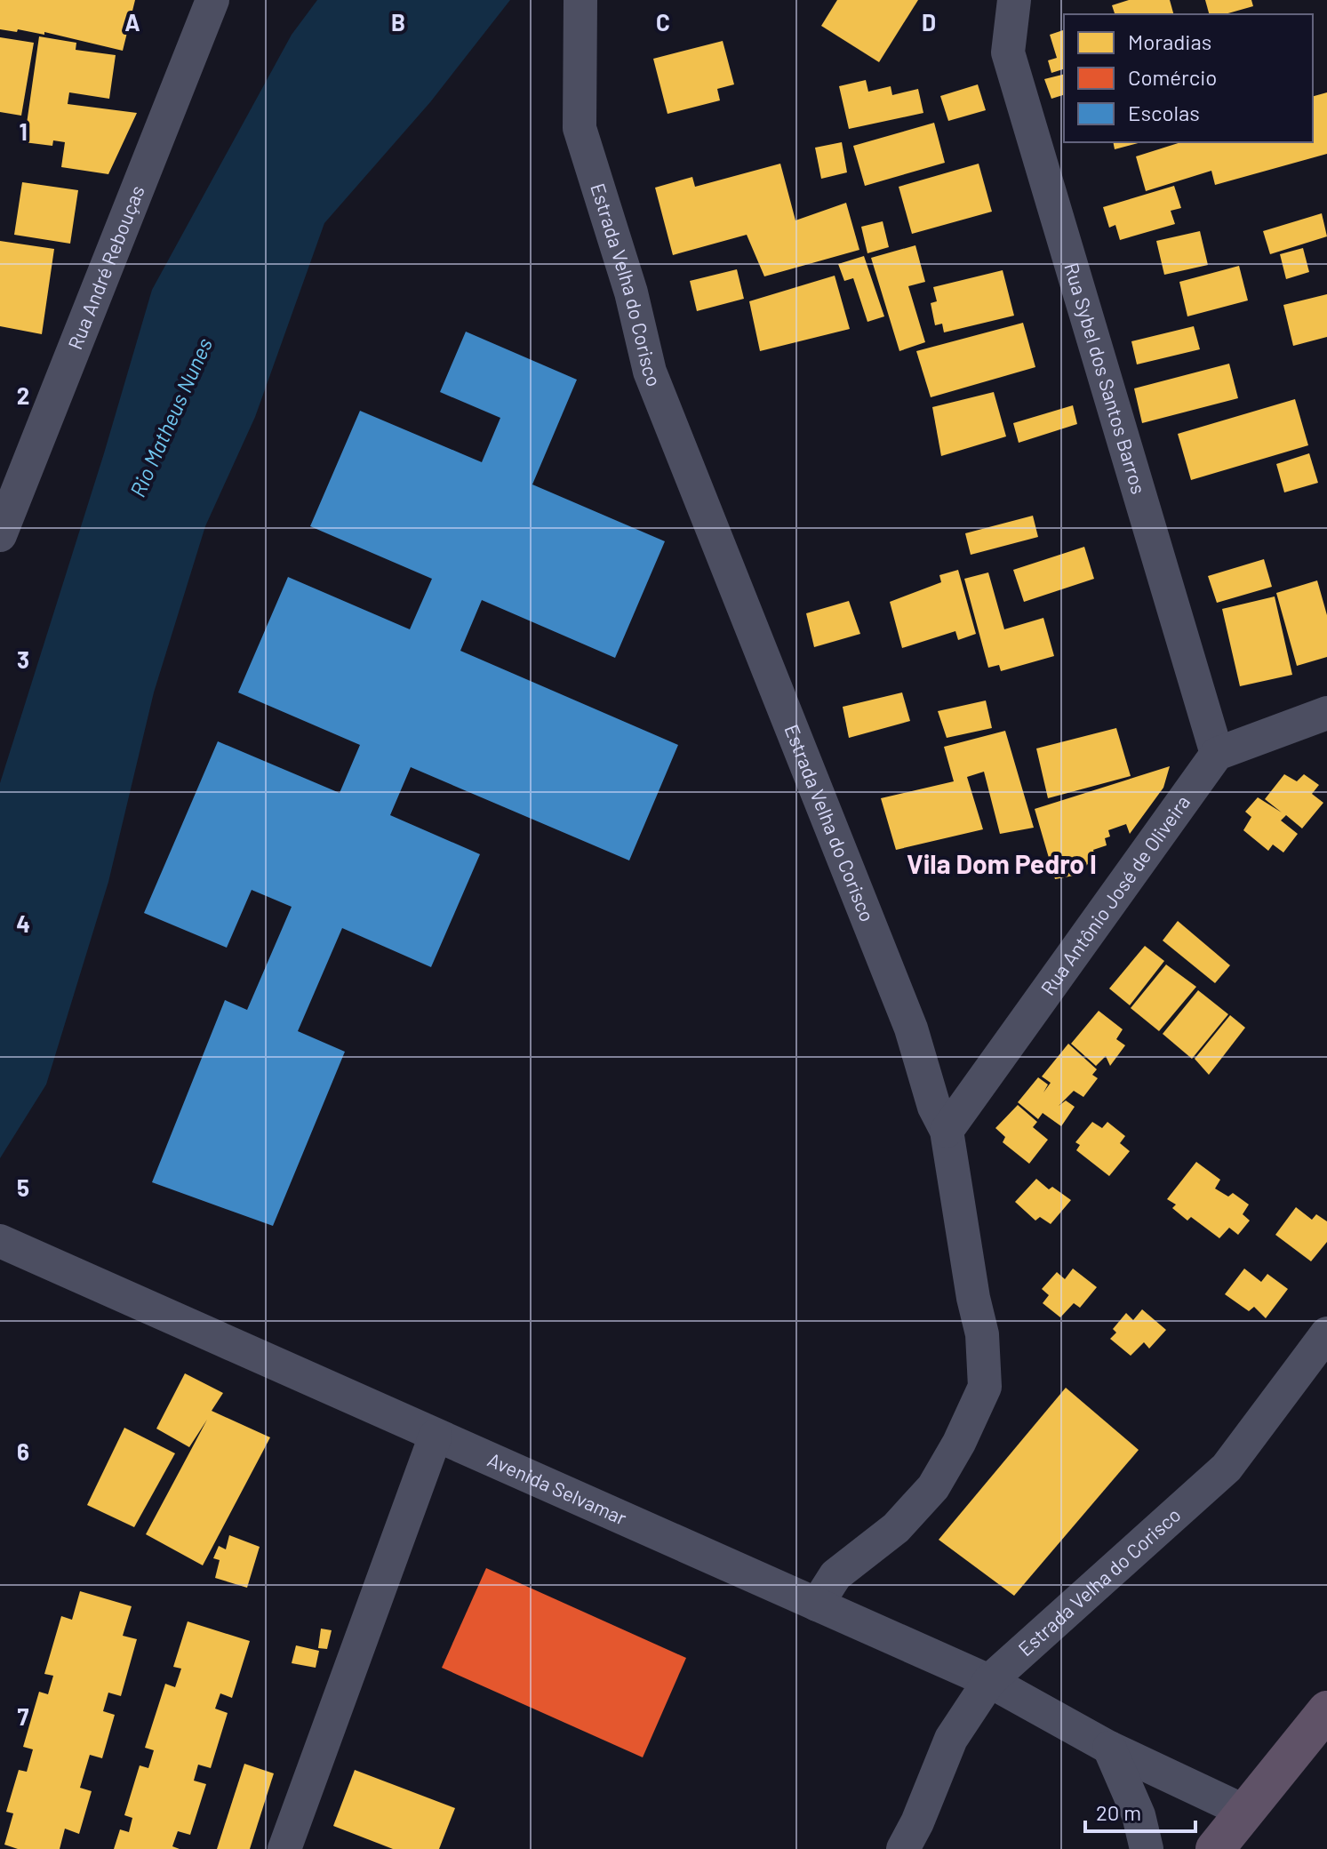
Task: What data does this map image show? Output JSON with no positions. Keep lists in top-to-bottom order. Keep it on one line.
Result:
{"streets":{"street":["Rua André Rebouças","Estrada Velha do Corisco","Rua Sybel dos Santos Barros","Rua Antônio José de Oliveira","Avenida Selvamar"]},"crossings":[["Estrada Velha do Corisco","Rua Antônio José de Oliveira"],["Estrada Velha do Corisco","Avenida Selvamar"],["Rua Sybel dos Santos Barros","Rua Antônio José de Oliveira"]],"districts":["Vila Dom Pedro I"],"water":["Rio Matheus Nunes"],"legend":["Moradias","Comércio","Escolas"],"scale_bar":"20 m","grid":{"columns":["A","B","C","D"],"rows":["1","2","3","4","5","6","7"]}}
